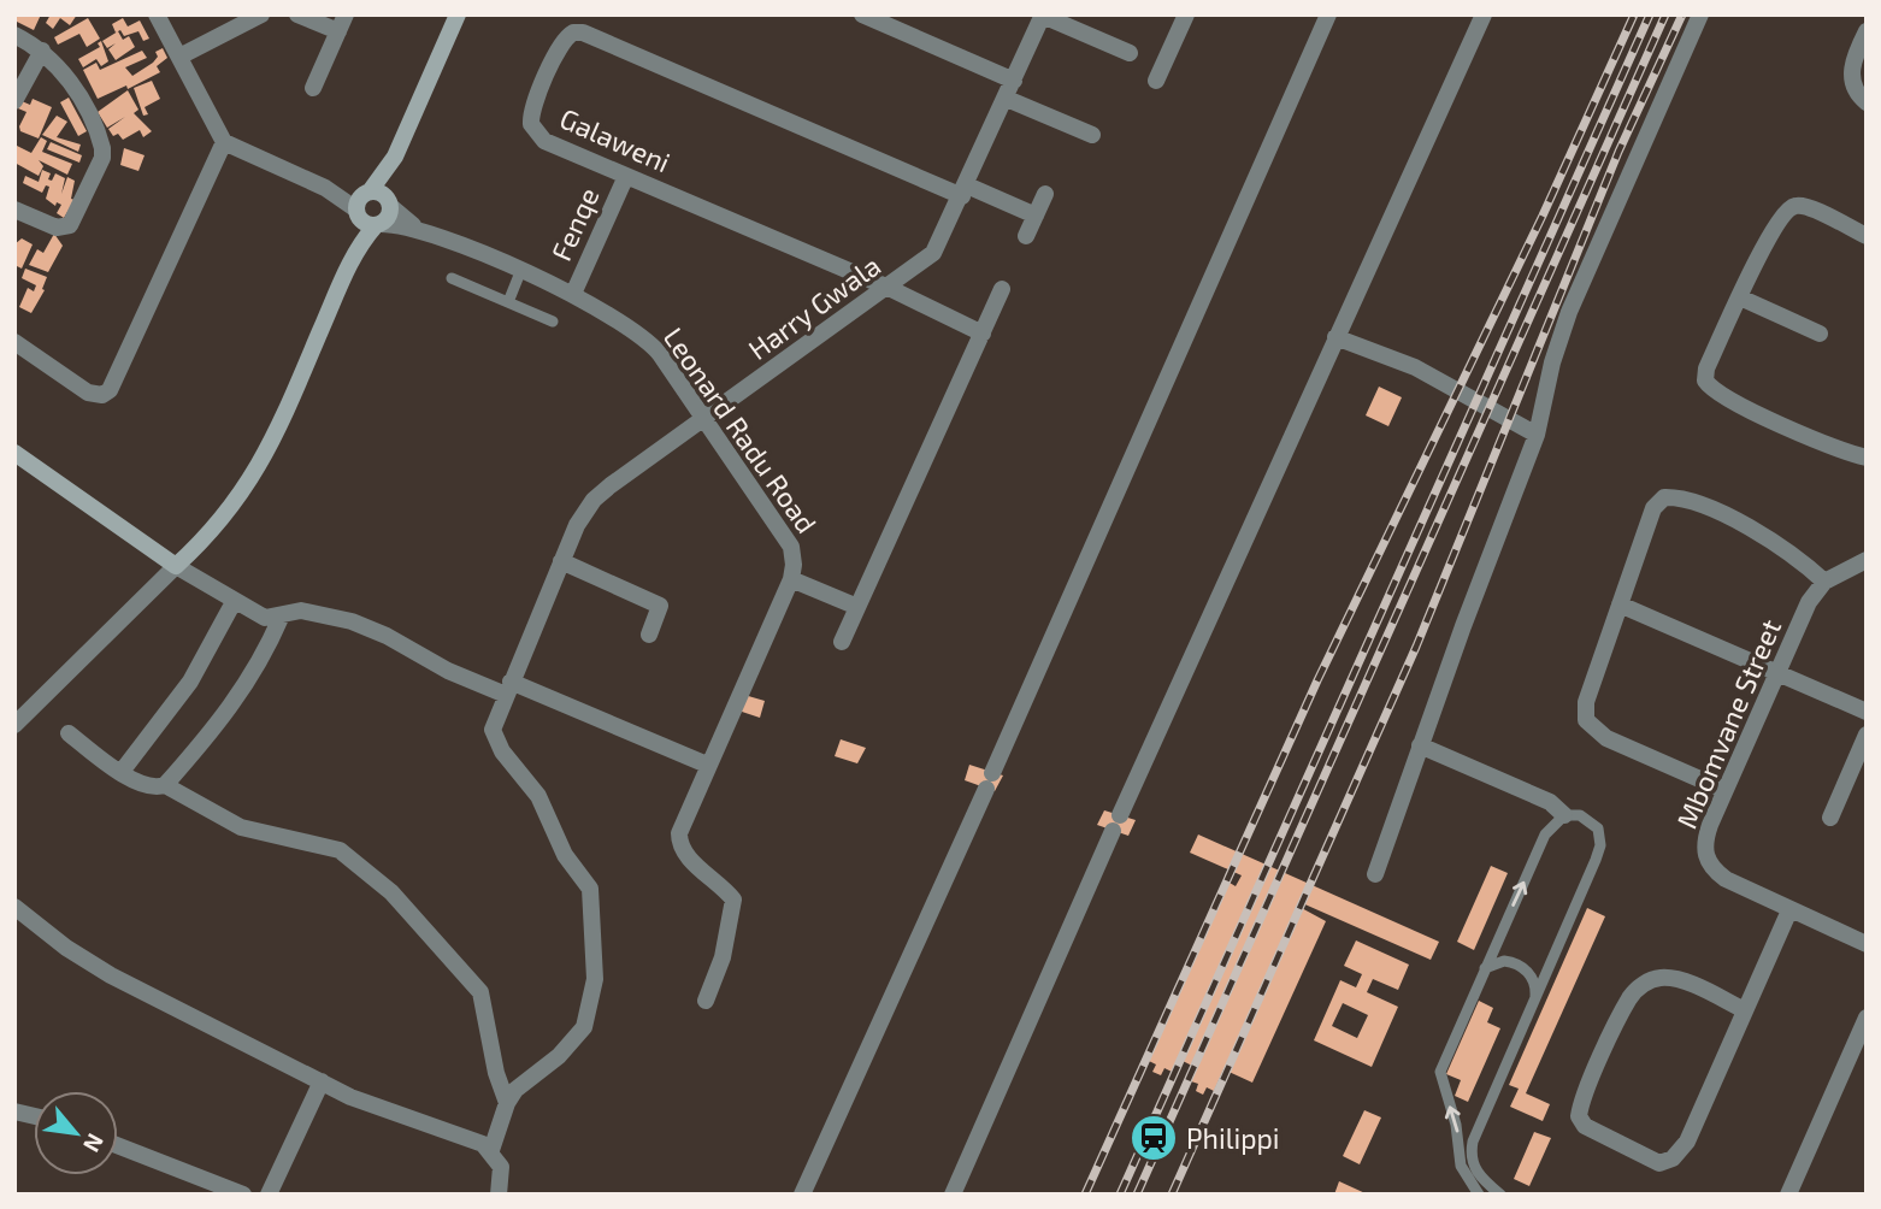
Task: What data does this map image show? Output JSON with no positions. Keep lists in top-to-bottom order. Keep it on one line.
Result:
{"streets":{"street":["Galaweni","Fenqe","Harry Gwala","Leonard Radu Road","Mbomvane Street"]},"crossings":[["Galaweni","Fenqe"],["Galaweni","Harry Gwala"],["Fenqe","Leonard Radu Road"],["Harry Gwala","Leonard Radu Road"]],"places":{"station":["Philippi"]},"north":"bottom right"}
